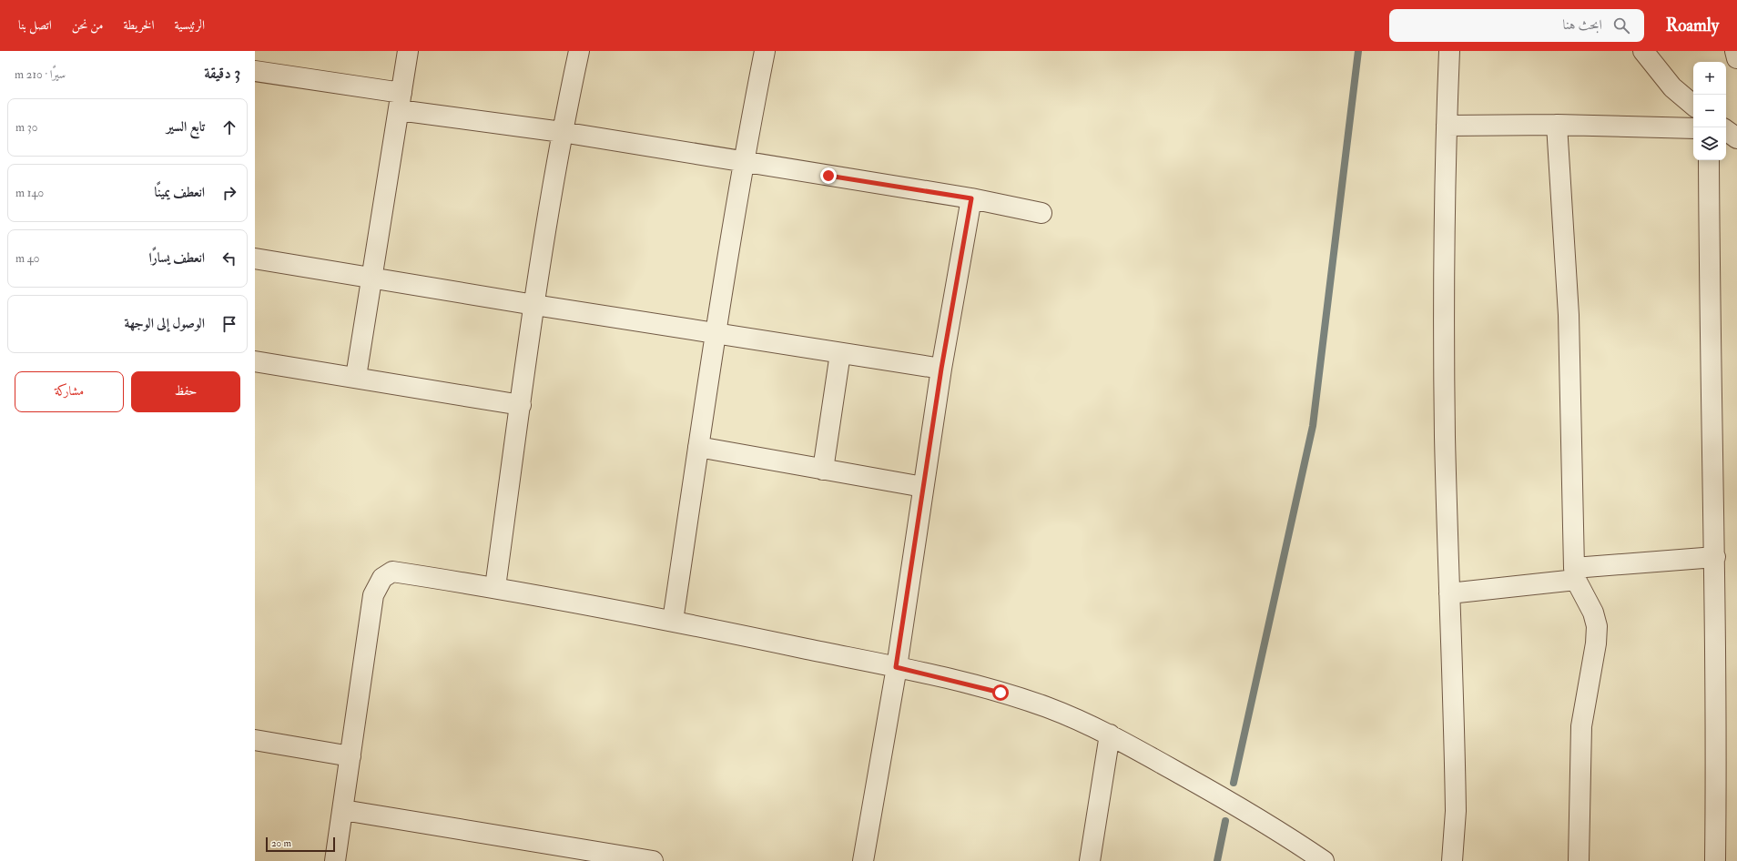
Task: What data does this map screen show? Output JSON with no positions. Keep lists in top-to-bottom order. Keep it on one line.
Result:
{"scale_bar":"20 m","page":{"header":"Roamly","search":"ابحث هنا","nav":["الرئيسية","الخريطة","من نحن","اتصل بنا"],"heading":["3 دقيقة","سيرًا · 210 m"],"map_buttons":["+","−"],"list":[["تابع السير","30 m"],["انعطف يمينًا","140 m"],["انعطف يسارًا","40 m"],"الوصول إلى الوجهة"],"buttons":["حفظ","مشاركة"],"scale":"20 m"}}
